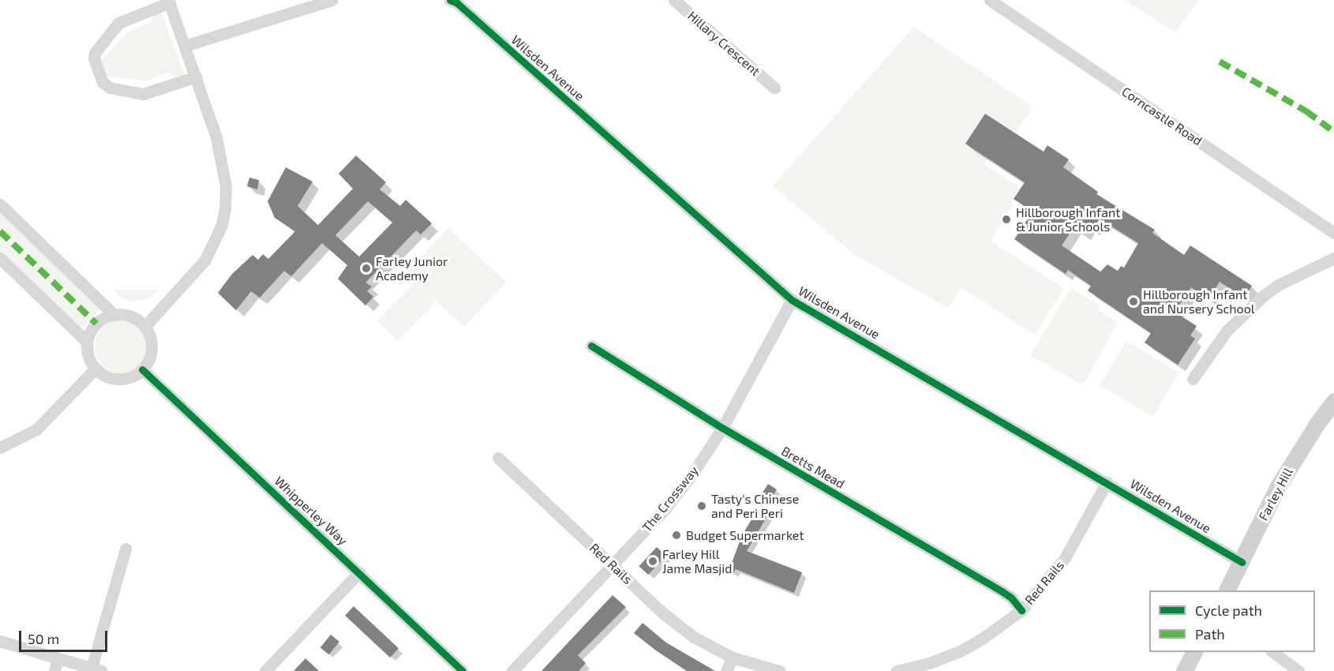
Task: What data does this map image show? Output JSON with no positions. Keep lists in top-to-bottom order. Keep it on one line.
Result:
{"streets":{"main road":["Farley Hill"],"street":["Hillary Crescent","Wilsden Avenue","Corncastle Road","Bretts Mead","The Crossway","Whipperley Way","Red Rails"]},"crossings":[["Wilsden Avenue","Farley Hill"],["Wilsden Avenue","The Crossway"],["Wilsden Avenue","Red Rails"],["Bretts Mead","The Crossway"],["Bretts Mead","Red Rails"],["The Crossway","Red Rails"]],"places":["Hillborough Infant & Junior Schools","Farley Junior Academy","Hillborough Infant and Nursery School","Tasty's Chinese and Peri Peri","Budget Supermarket","Farley Hill Jame Masjid"],"legend":["Cycle path","Path"],"scale_bar":"50 m"}
